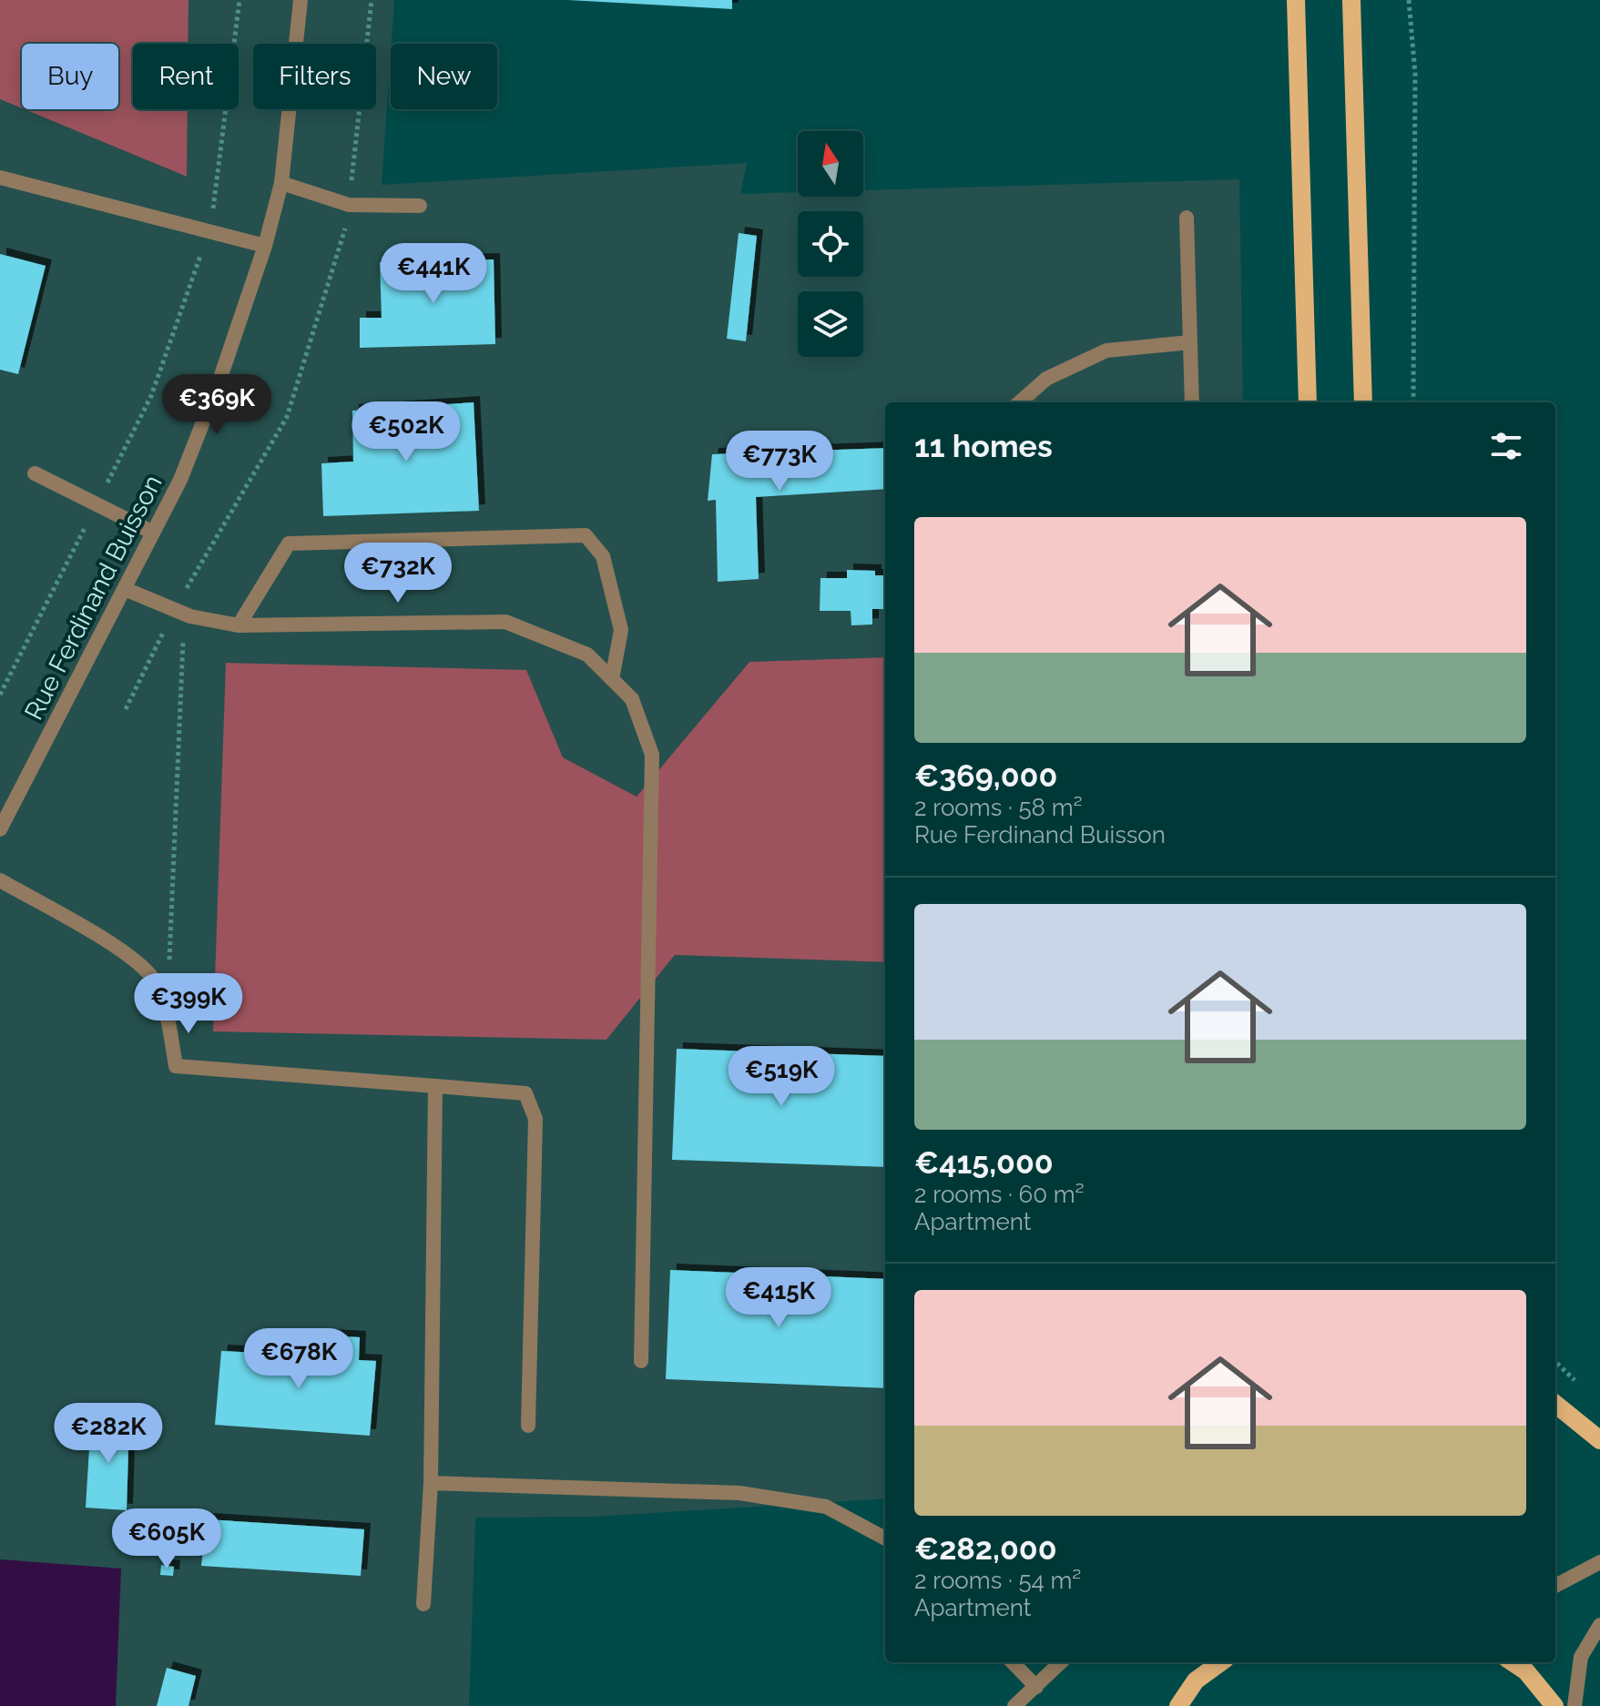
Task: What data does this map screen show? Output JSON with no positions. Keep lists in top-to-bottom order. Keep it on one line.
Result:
{"streets":{"street":["Rue Ferdinand Buisson"]},"north":"top","page":{"chip":["Buy","Rent","Filters","New"],"price":["€441K","€369K","€502K","€773K","€732K","€399K","€519K","€415K","€678K","€282K","€605K"],"heading":"11 homes","list":[{"name":"€369,000","note":"2 rooms · 58 m² · Rue Ferdinand Buisson"},{"name":"€415,000","note":"2 rooms · 60 m² · Apartment"},{"name":"€282,000","note":"2 rooms · 54 m² · Apartment"}]}}
